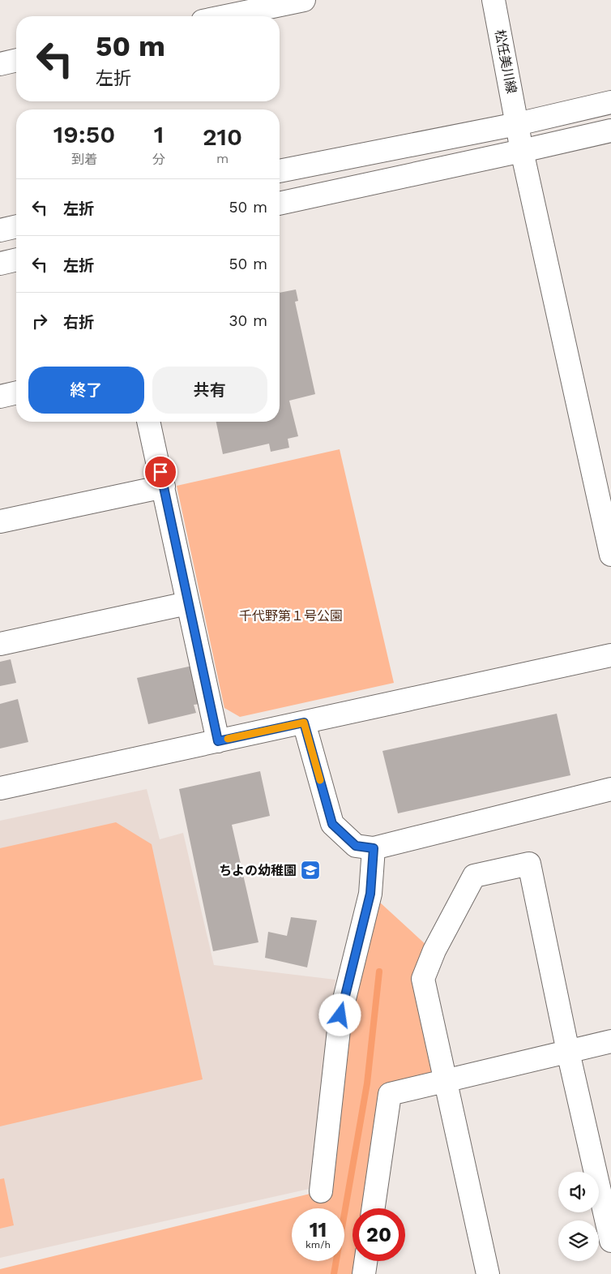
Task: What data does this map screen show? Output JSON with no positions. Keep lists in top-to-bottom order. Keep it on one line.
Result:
{"streets":{"street":["松任美川線"]},"parks":["千代野第１号公園"],"places":{"school or university":["ちよの幼稚園"]},"page":{"turn":["50 m","左折"],"eta":["19:50","到着","1","分","210","m"],"list":[{"name":"左折","value":"50 m"},{"name":"左折","value":"50 m"},{"name":"右折","value":"30 m"}],"buttons":["終了","共有"],"speed":"11 km/h","limit":"20"}}
